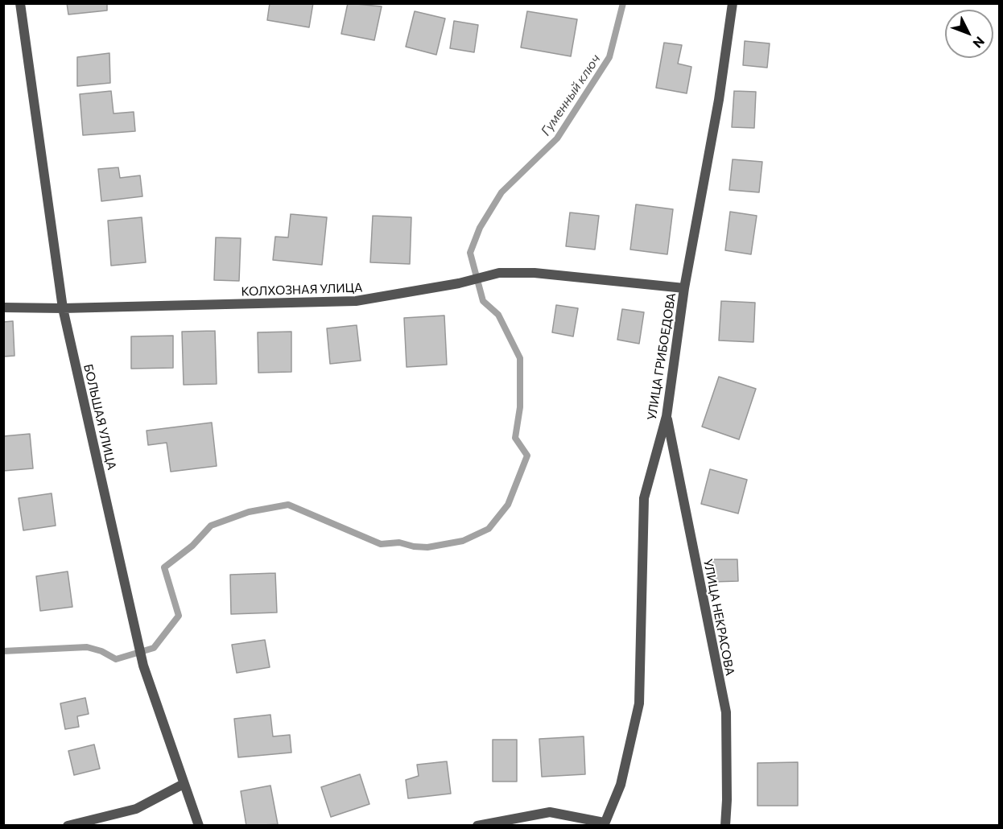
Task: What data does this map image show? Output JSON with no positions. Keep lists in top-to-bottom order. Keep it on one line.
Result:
{"streets":{"street":["КОЛХОЗНАЯ УЛИЦА","УЛИЦА ГРИБОЕДОВА","БОЛЬШАЯ УЛИЦА","УЛИЦА НЕКРАСОВА"]},"crossings":[["КОЛХОЗНАЯ УЛИЦА","УЛИЦА ГРИБОЕДОВА"],["КОЛХОЗНАЯ УЛИЦА","БОЛЬШАЯ УЛИЦА"],["УЛИЦА ГРИБОЕДОВА","УЛИЦА НЕКРАСОВА"]],"water":["Гуменный ключ"],"north":"bottom right"}
